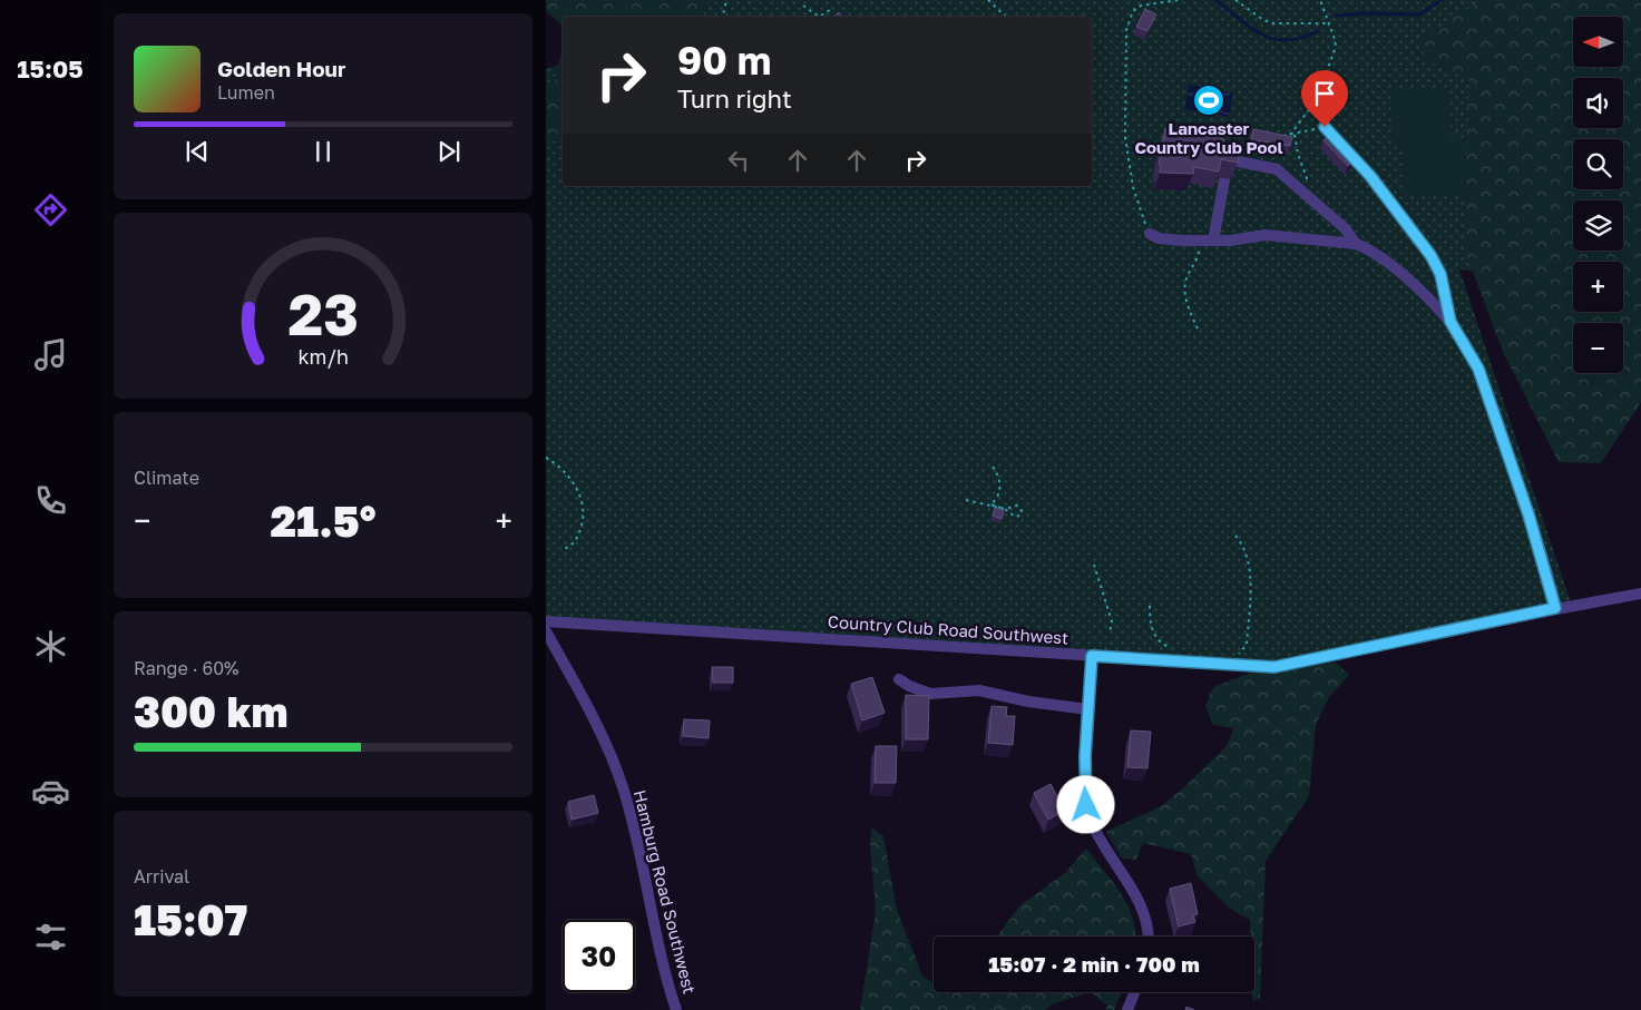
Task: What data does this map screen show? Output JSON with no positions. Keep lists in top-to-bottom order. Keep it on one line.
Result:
{"streets":{"street":["Country Club Road Southwest","Hamburg Road Southwest"]},"places":{"sports":["Lancaster Country Club Pool"]},"north":"left","page":{"tabs":"15:05","map_buttons":["+","−"],"turn":["90 m","Turn right"],"song":["Golden Hour","Lumen"],"tile":["Climate",["Range · 60%","300 km"],["Arrival","15:07"]],"heat":["−","21.5°","+"],"limit":"30","trip":"15:07 · 2 min · 700 m","gauge":["23","km/h"]}}
